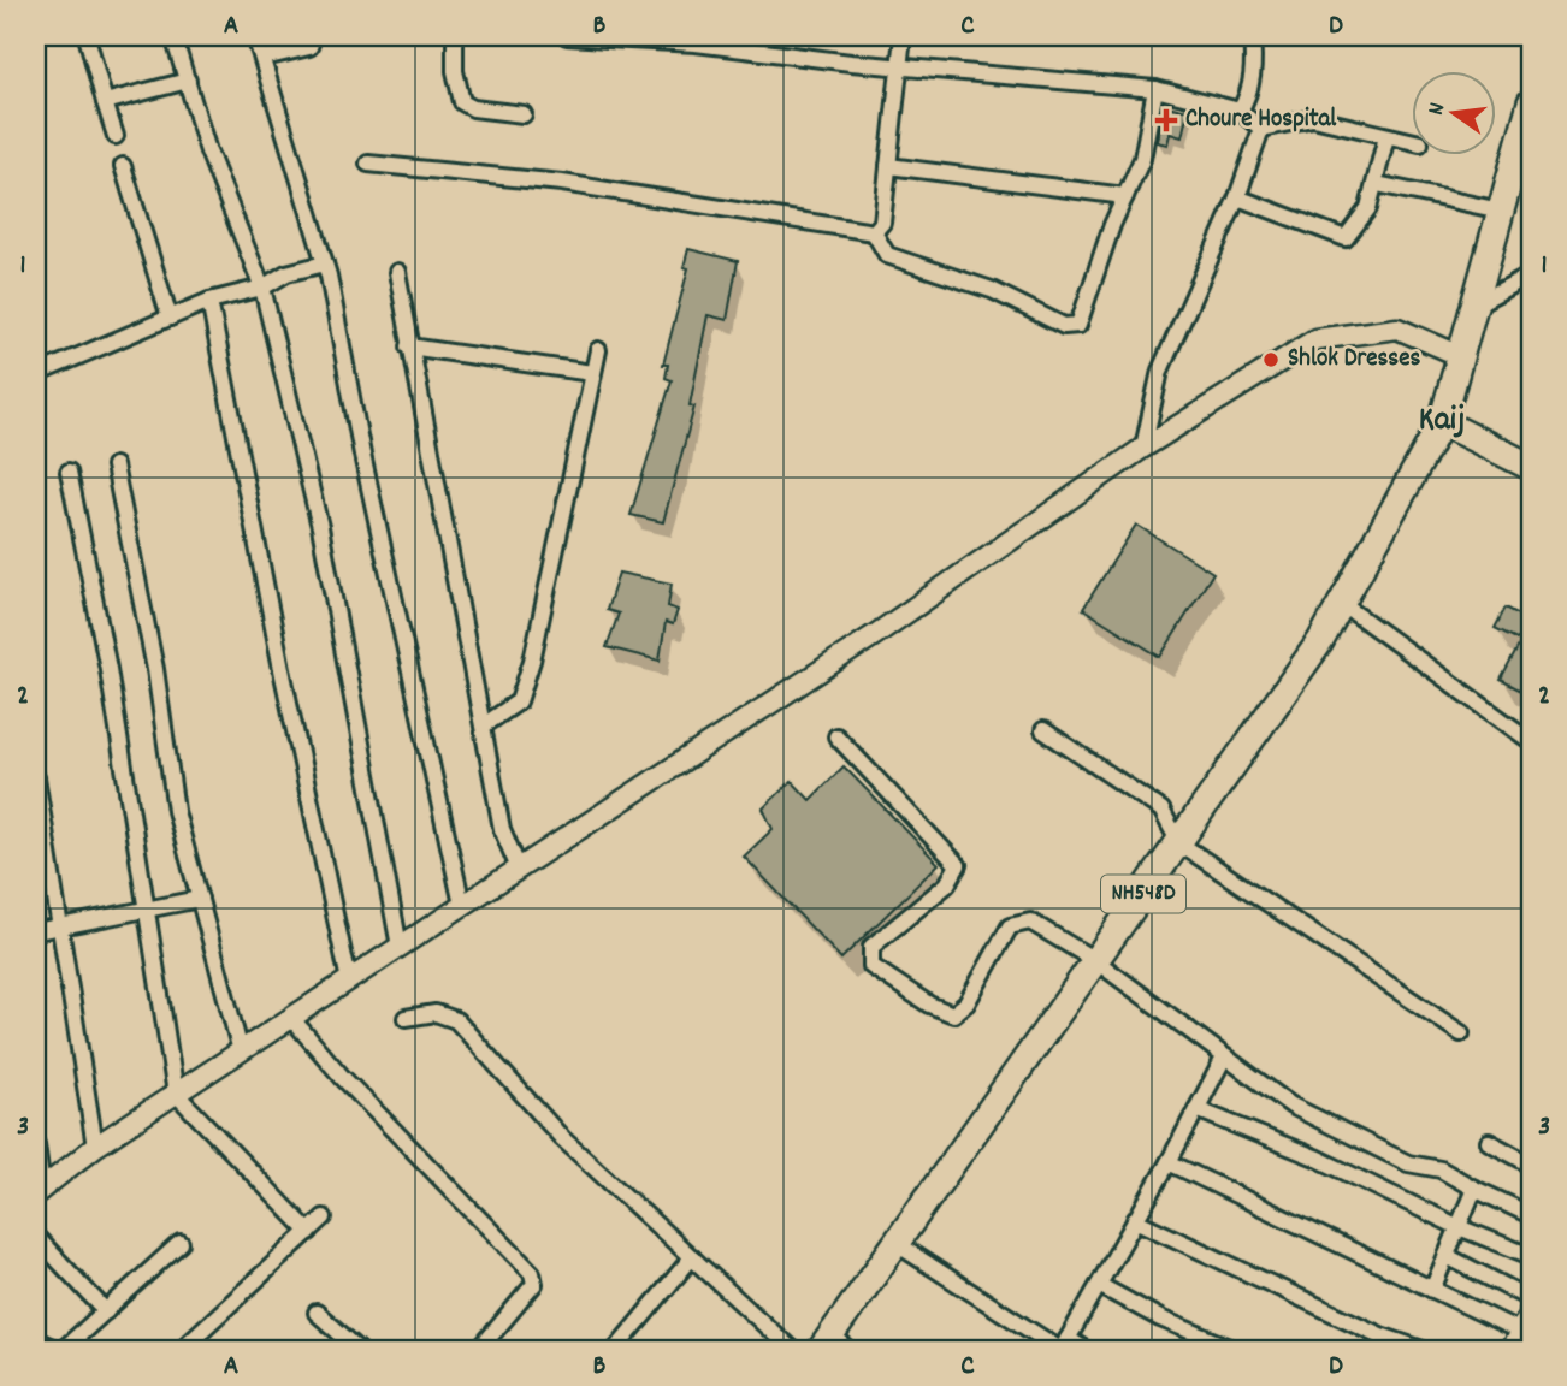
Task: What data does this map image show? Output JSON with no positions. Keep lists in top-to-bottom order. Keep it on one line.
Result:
{"streets":{"highway":["NH548D"]},"districts":["Kaij"],"places":{"health":["Choure Hospital"],"other":["Shlok Dresses"]},"north":"left","grid":{"columns":["A","B","C","D"],"rows":["1","2","3"]}}
